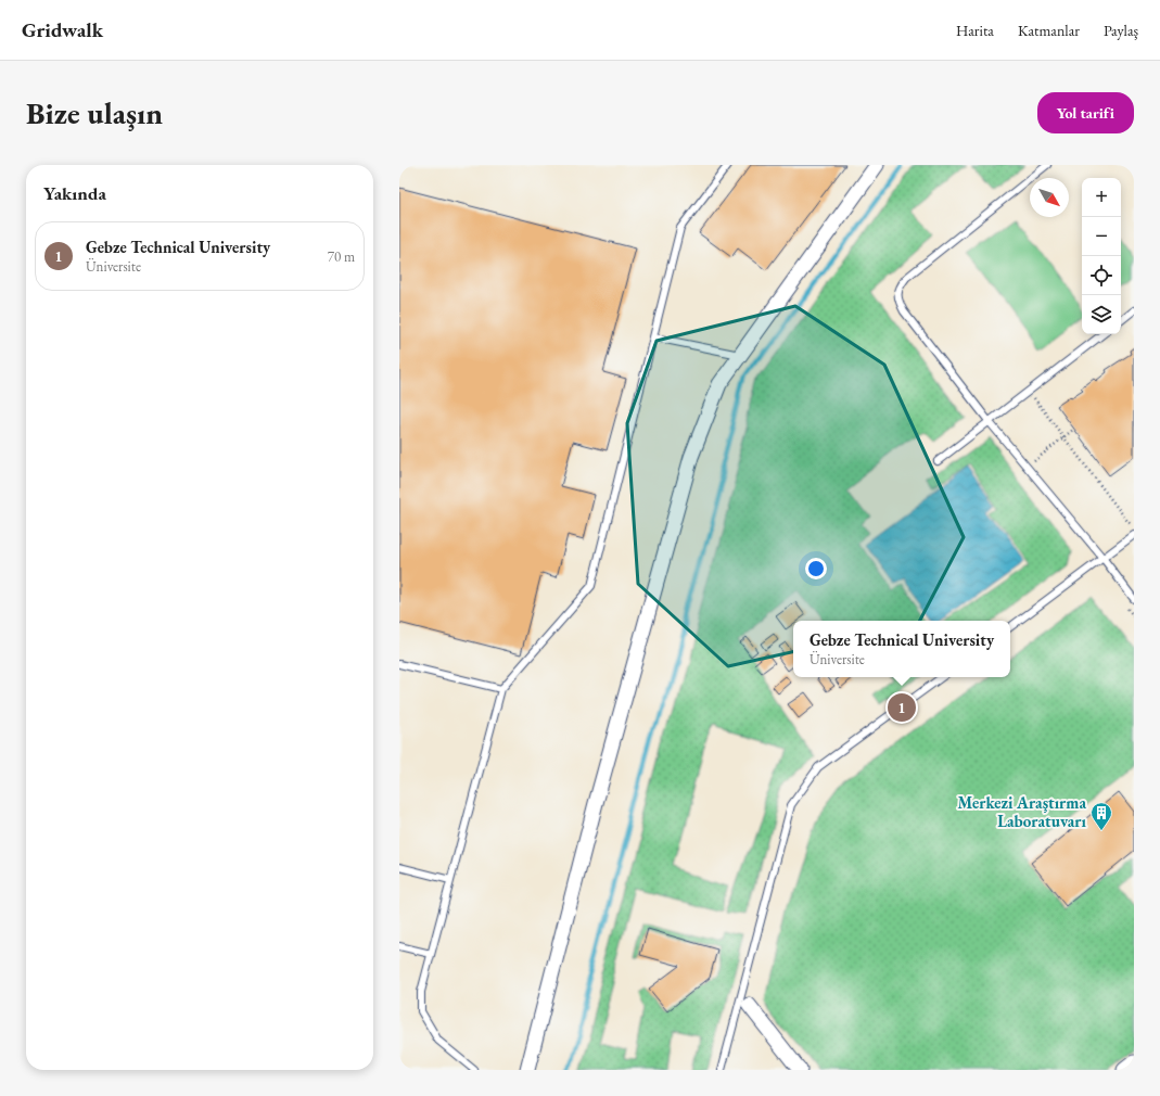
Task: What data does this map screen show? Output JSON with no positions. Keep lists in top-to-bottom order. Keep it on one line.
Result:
{"places":{"building":["Merkezi Araştırma Laboratuvarı"]},"north":"bottom right","page":{"header":"Gridwalk","nav":["Harita","Katmanlar","Paylaş"],"buttons":"Yol tarifi","title":"Bize ulaşın","heading":"Yakında","map_buttons":["+","−"],"list":[{"mark":"1","name":"Gebze Technical University","note":"Üniversite","value":"70 m"}],"popup":["Gebze Technical University","Üniversite"],"pins":"1"}}
